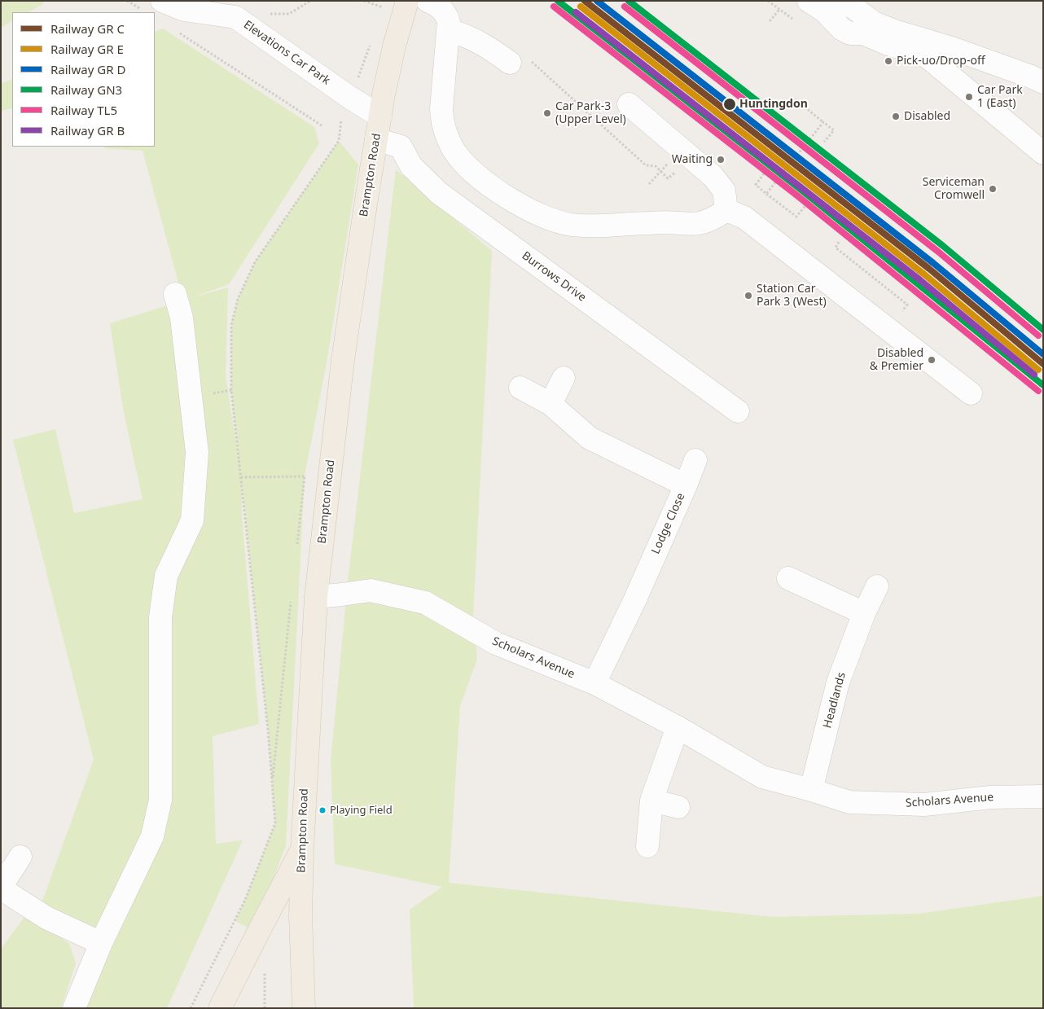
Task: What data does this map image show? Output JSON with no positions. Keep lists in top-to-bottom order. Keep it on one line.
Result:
{"streets":{"main road":["Brampton Road"],"street":["Elevations Car Park","Burrows Drive","Lodge Close","Scholars Avenue","Headlands"]},"crossings":[["Elevations Car Park","Brampton Road"],["Brampton Road","Burrows Drive"],["Brampton Road","Scholars Avenue"],["Lodge Close","Scholars Avenue"],["Scholars Avenue","Headlands"]],"places":["Pick-uo/Drop-off","Car Park 1 (East)","Huntingdon","Car Park-3 (Upper Level)","Disabled","Waiting","Serviceman Cromwell","Station Car Park 3 (West)","Disabled & Premier","Playing Field"],"lines":["rail line GN3","rail line TL5"],"legend":["Railway GR C","Railway GR E","Railway GR D","Railway GN3","Railway TL5","Railway GR B"]}
